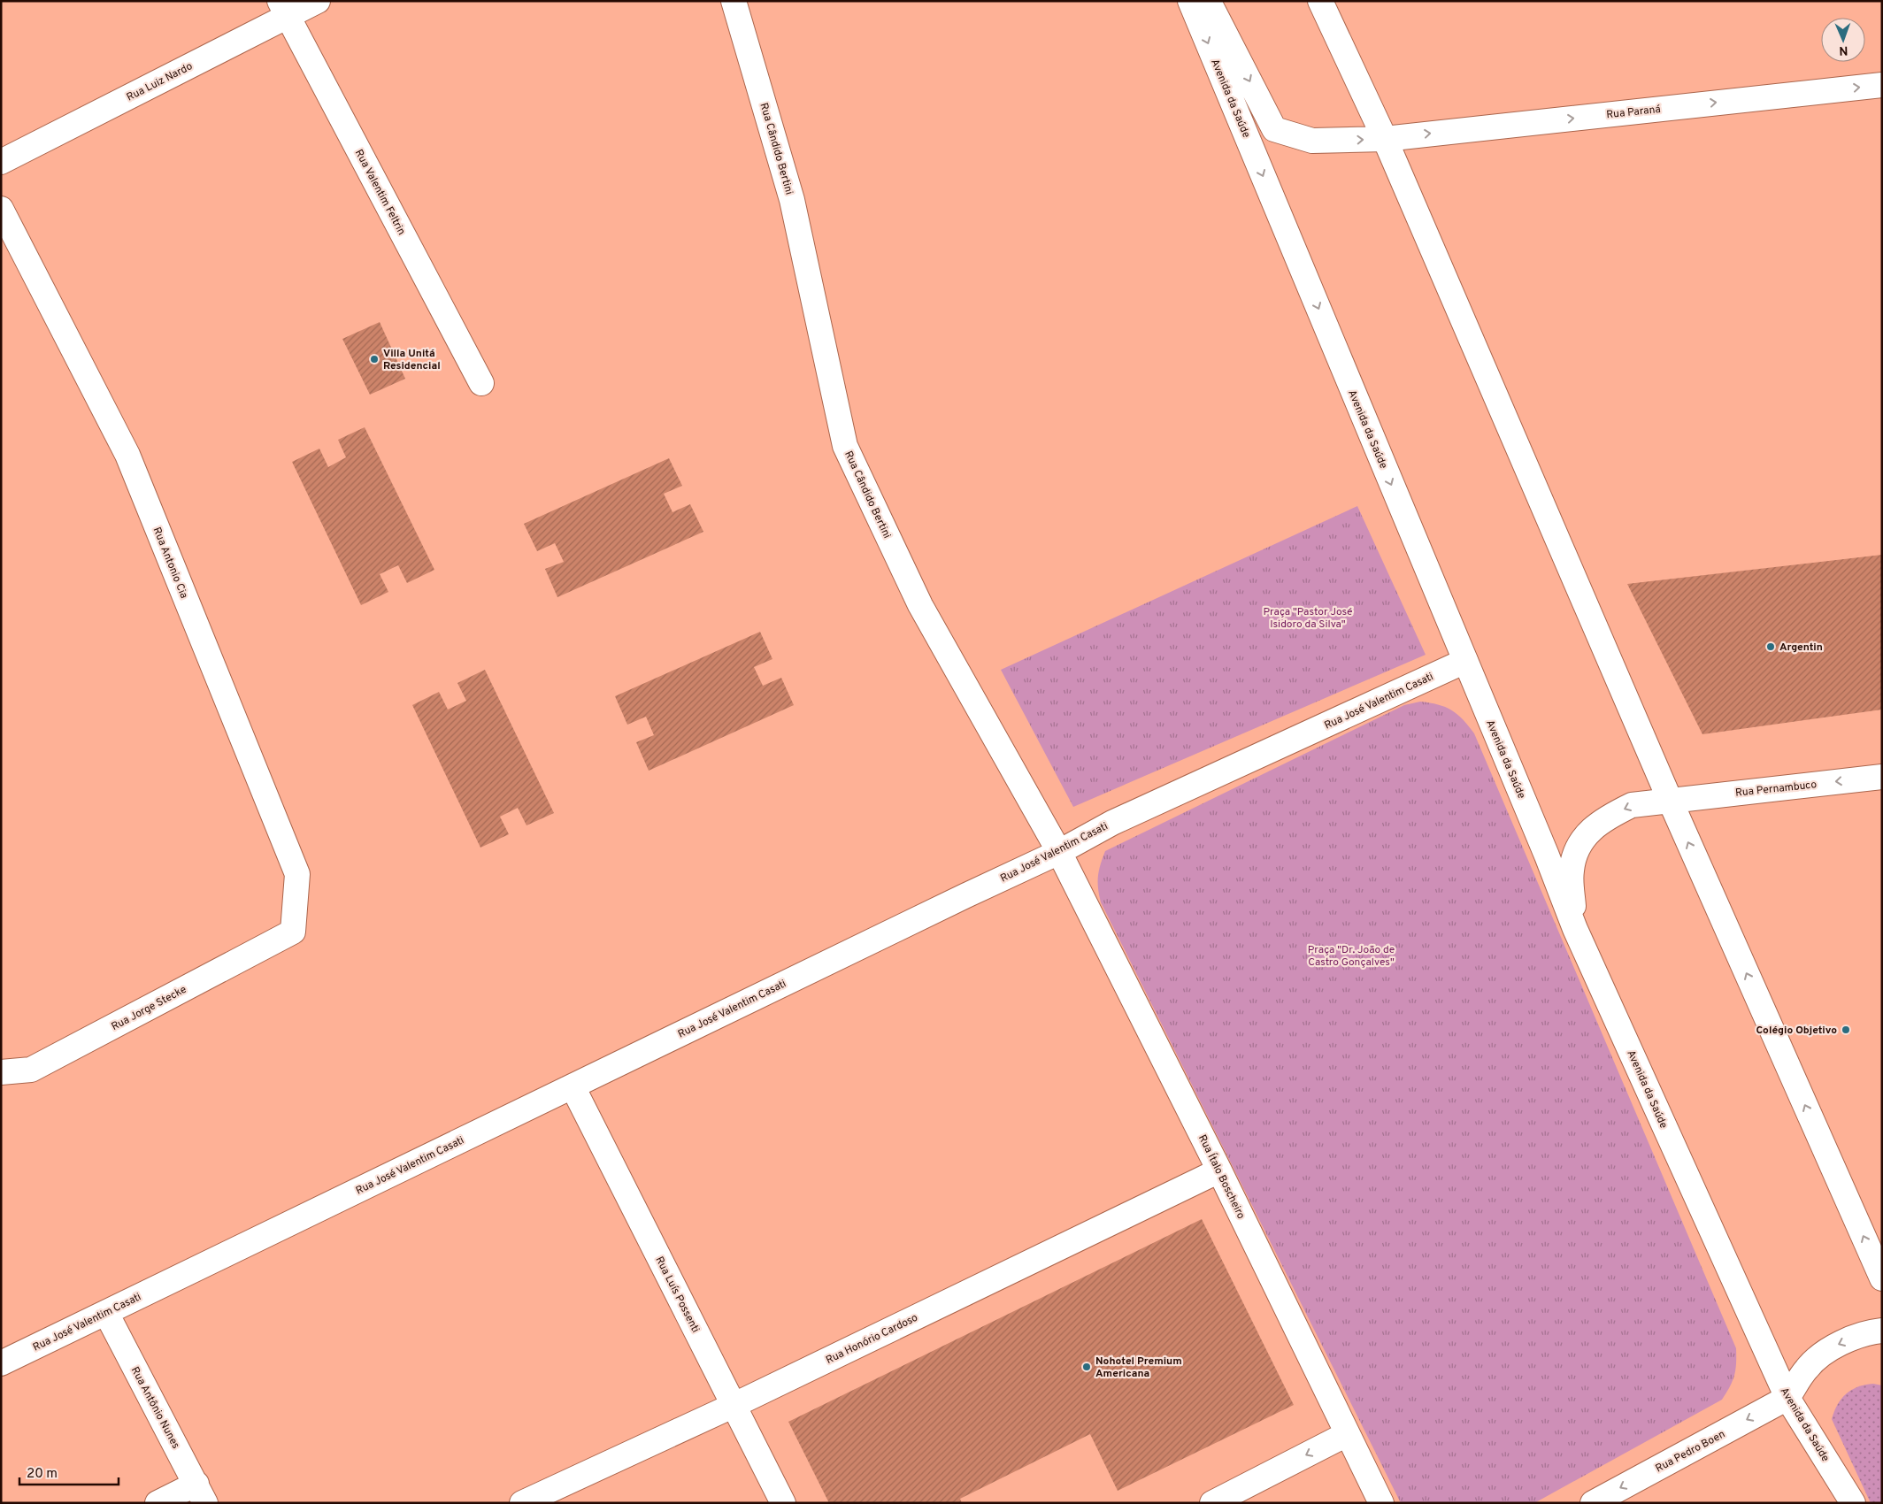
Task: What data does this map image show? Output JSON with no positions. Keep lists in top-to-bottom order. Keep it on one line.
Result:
{"streets":{"street":["Rua Luiz Nardo","Avenida da Saúde","Rua Paraná","Rua Cândido Bertini","Rua Valentim Feltrin","Rua Antonio Cia","Rua José Valentim Casati","Rua Pernambuco","Rua Jorge Stecke","Rua Ítalo Boscheiro","Rua Luís Possenti","Rua Honório Cardoso","Rua Antônio Nunes","Rua Pedro Boen"]},"crossings":[["Rua Luiz Nardo","Rua Valentim Feltrin"],["Avenida da Saúde","Rua José Valentim Casati"],["Avenida da Saúde","Rua Pernambuco"],["Avenida da Saúde","Rua Pedro Boen"],["Rua Cândido Bertini","Rua José Valentim Casati"],["Rua Cândido Bertini","Rua Ítalo Boscheiro"],["Rua Antonio Cia","Rua Jorge Stecke"],["Rua José Valentim Casati","Rua Ítalo Boscheiro"],["Rua José Valentim Casati","Rua Luís Possenti"],["Rua José Valentim Casati","Rua Antônio Nunes"],["Rua Ítalo Boscheiro","Rua Honório Cardoso"],["Rua Luís Possenti","Rua Honório Cardoso"]],"one_way":["Rua Paraná","Rua Pernambuco","Rua Pedro Boen"],"parks":["Praça \"Pastor José Isidoro da Silva\"","Praça \"Dr. João de Castro Gonçalves\""],"places":["Villa Unitá Residencial","Argentin","Colégio Objetivo","Nohotel Premium Americana"],"scale_bar":"20 m","north":"bottom"}
